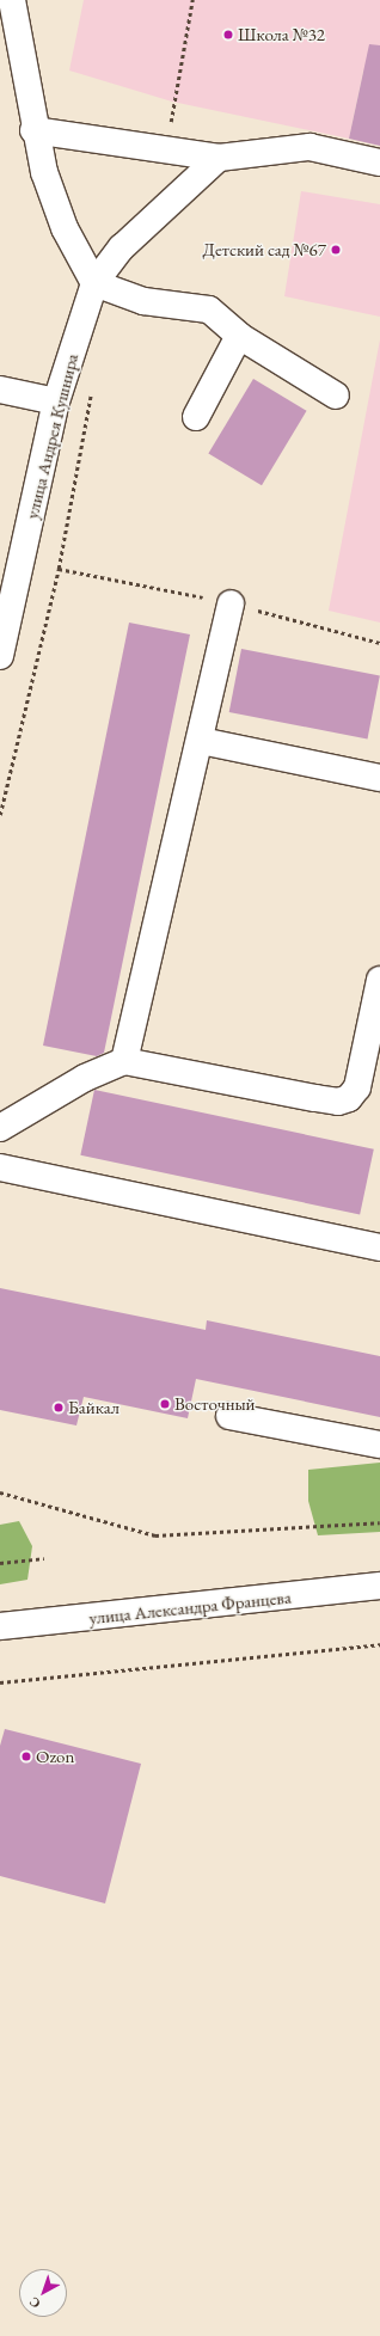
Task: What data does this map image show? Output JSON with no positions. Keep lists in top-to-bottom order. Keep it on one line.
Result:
{"streets":{"street":["улица Андрея Кушнира","улица Александра Францева"]},"places":["Школа №32","Детский сад №67","Восточный","Байкал","Ozon"],"north":"bottom left"}
